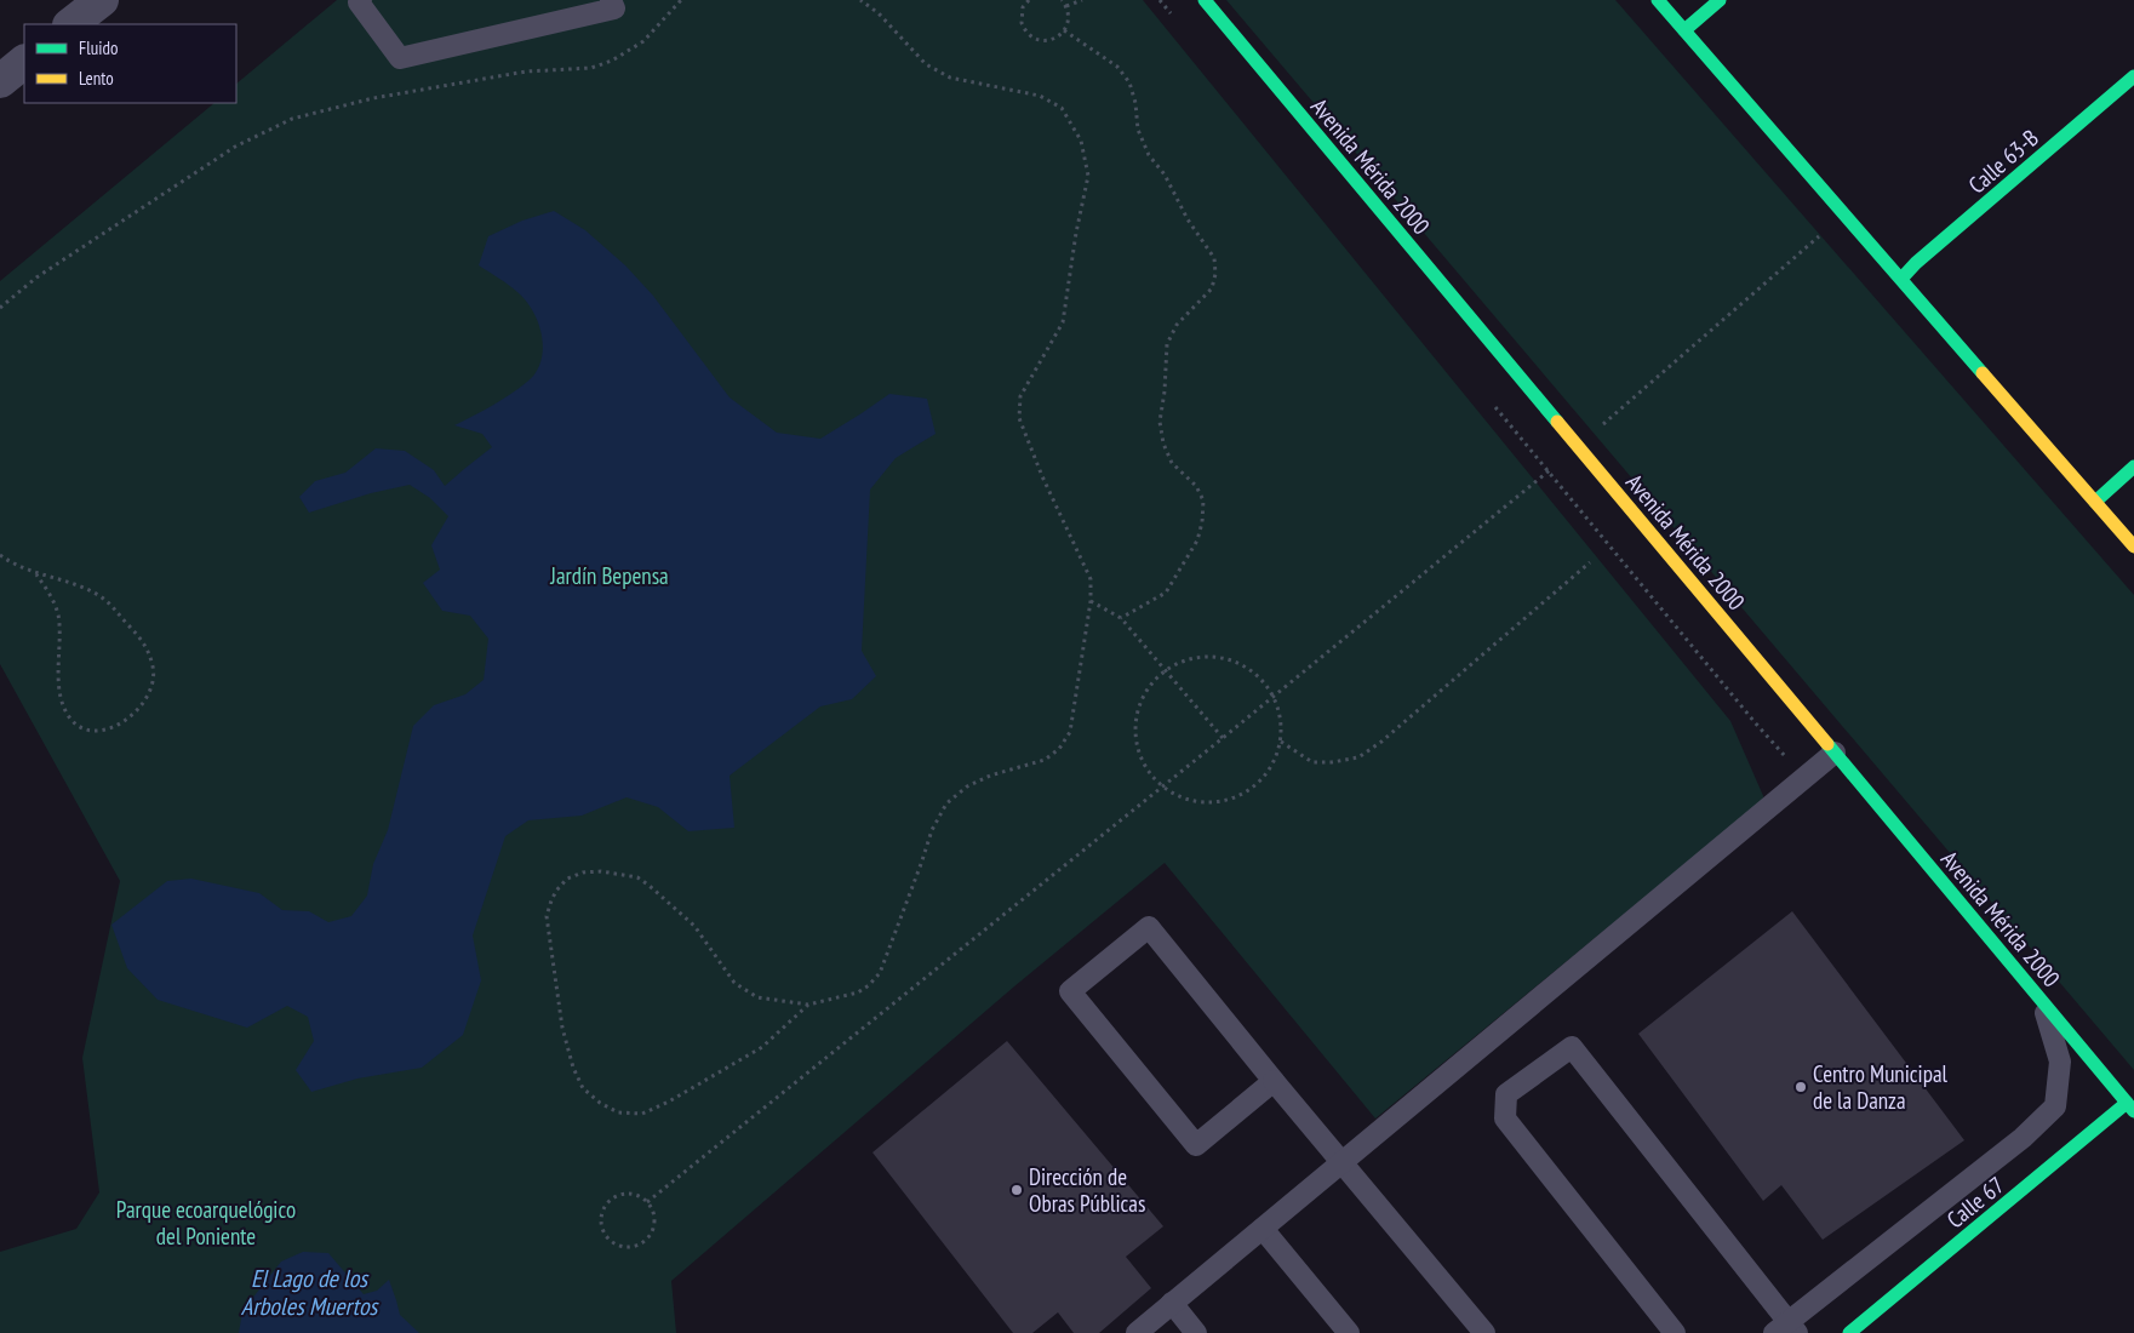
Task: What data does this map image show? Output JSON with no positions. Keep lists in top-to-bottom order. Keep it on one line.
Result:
{"streets":{"main road":["Calle 63-B","Avenida Mérida 2000","Calle 67"]},"crossings":[["Avenida Mérida 2000","Calle 67"]],"water":["El Lago de los Arboles Muertos"],"parks":["Jardín Bepensa","Parque ecoarquelógico del Poniente"],"places":["Centro Municipal de la Danza","Dirección de Obras Públicas"],"legend":["Fluido","Lento"]}
